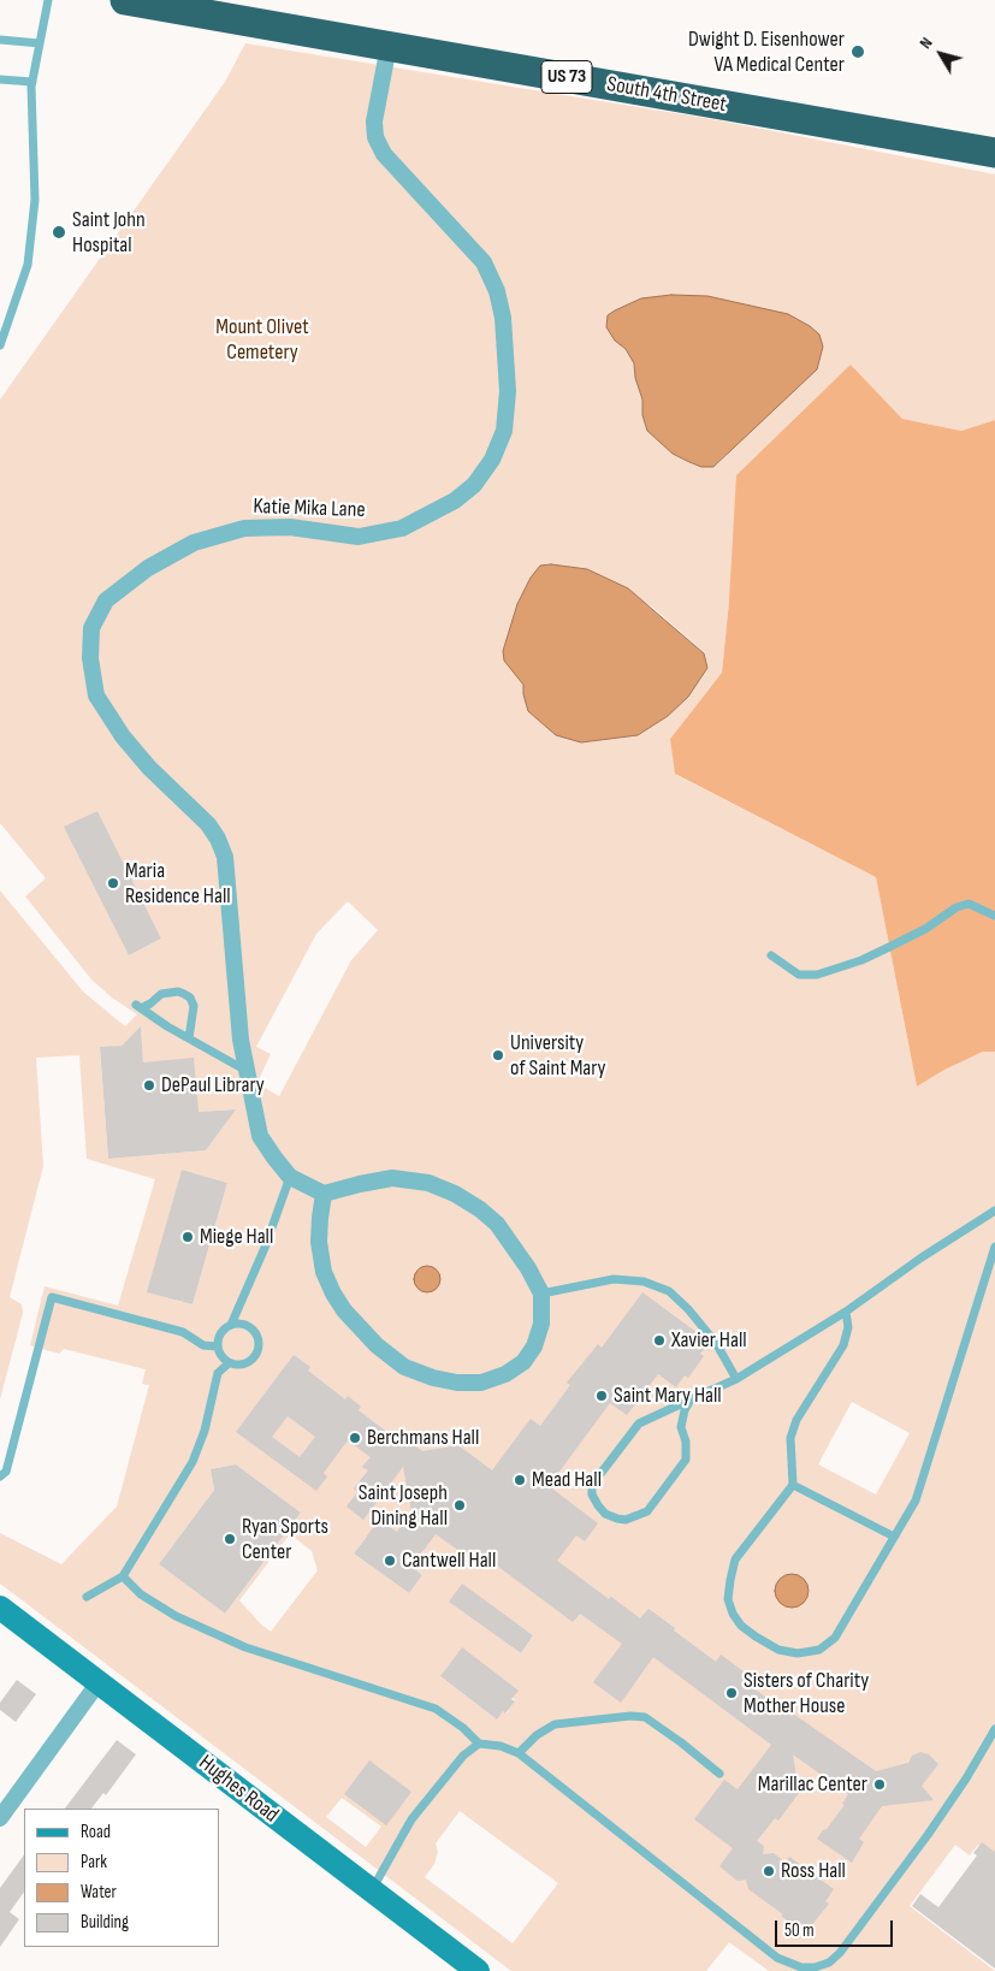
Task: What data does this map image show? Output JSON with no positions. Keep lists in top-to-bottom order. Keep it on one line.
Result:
{"streets":{"highway":["US 73","South 4th Street"],"street":["Katie Mika Lane","Hughes Road"]},"crossings":[["South 4th Street","Katie Mika Lane"]],"parks":["Mount Olivet Cemetery"],"places":["Dwight D. Eisenhower VA Medical Center","Saint John Hospital","Maria Residence Hall","University of Saint Mary","DePaul Library","Miege Hall","Xavier Hall","Saint Mary Hall","Berchmans Hall","Mead Hall","Saint Joseph Dining Hall","Ryan Sports Center","Cantwell Hall","Sisters of Charity Mother House","Marillac Center","Ross Hall"],"legend":["Road","Park","Water","Building"],"scale_bar":"50 m","north":"top left"}
